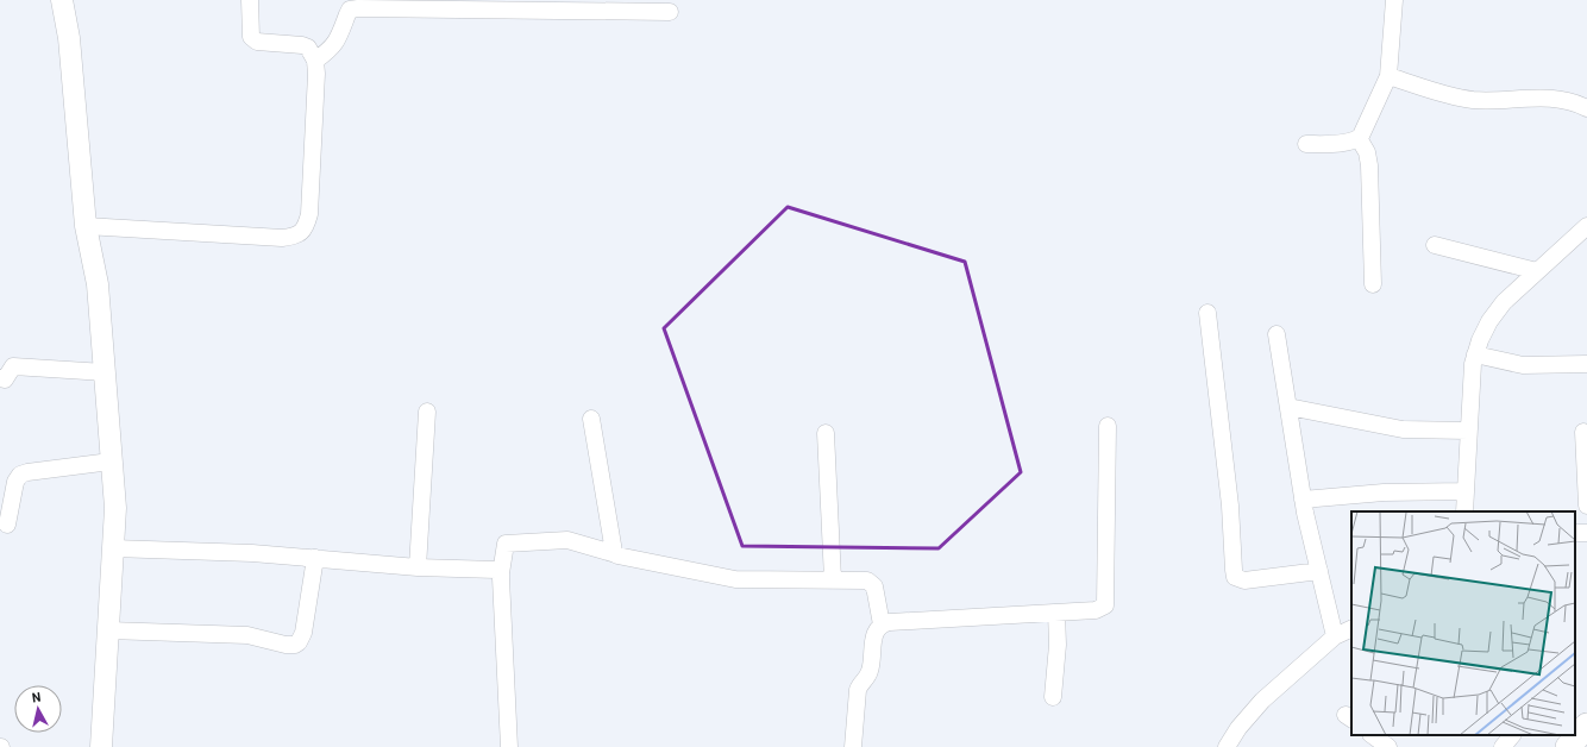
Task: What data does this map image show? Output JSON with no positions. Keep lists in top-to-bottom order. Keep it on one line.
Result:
{"north":"top"}
